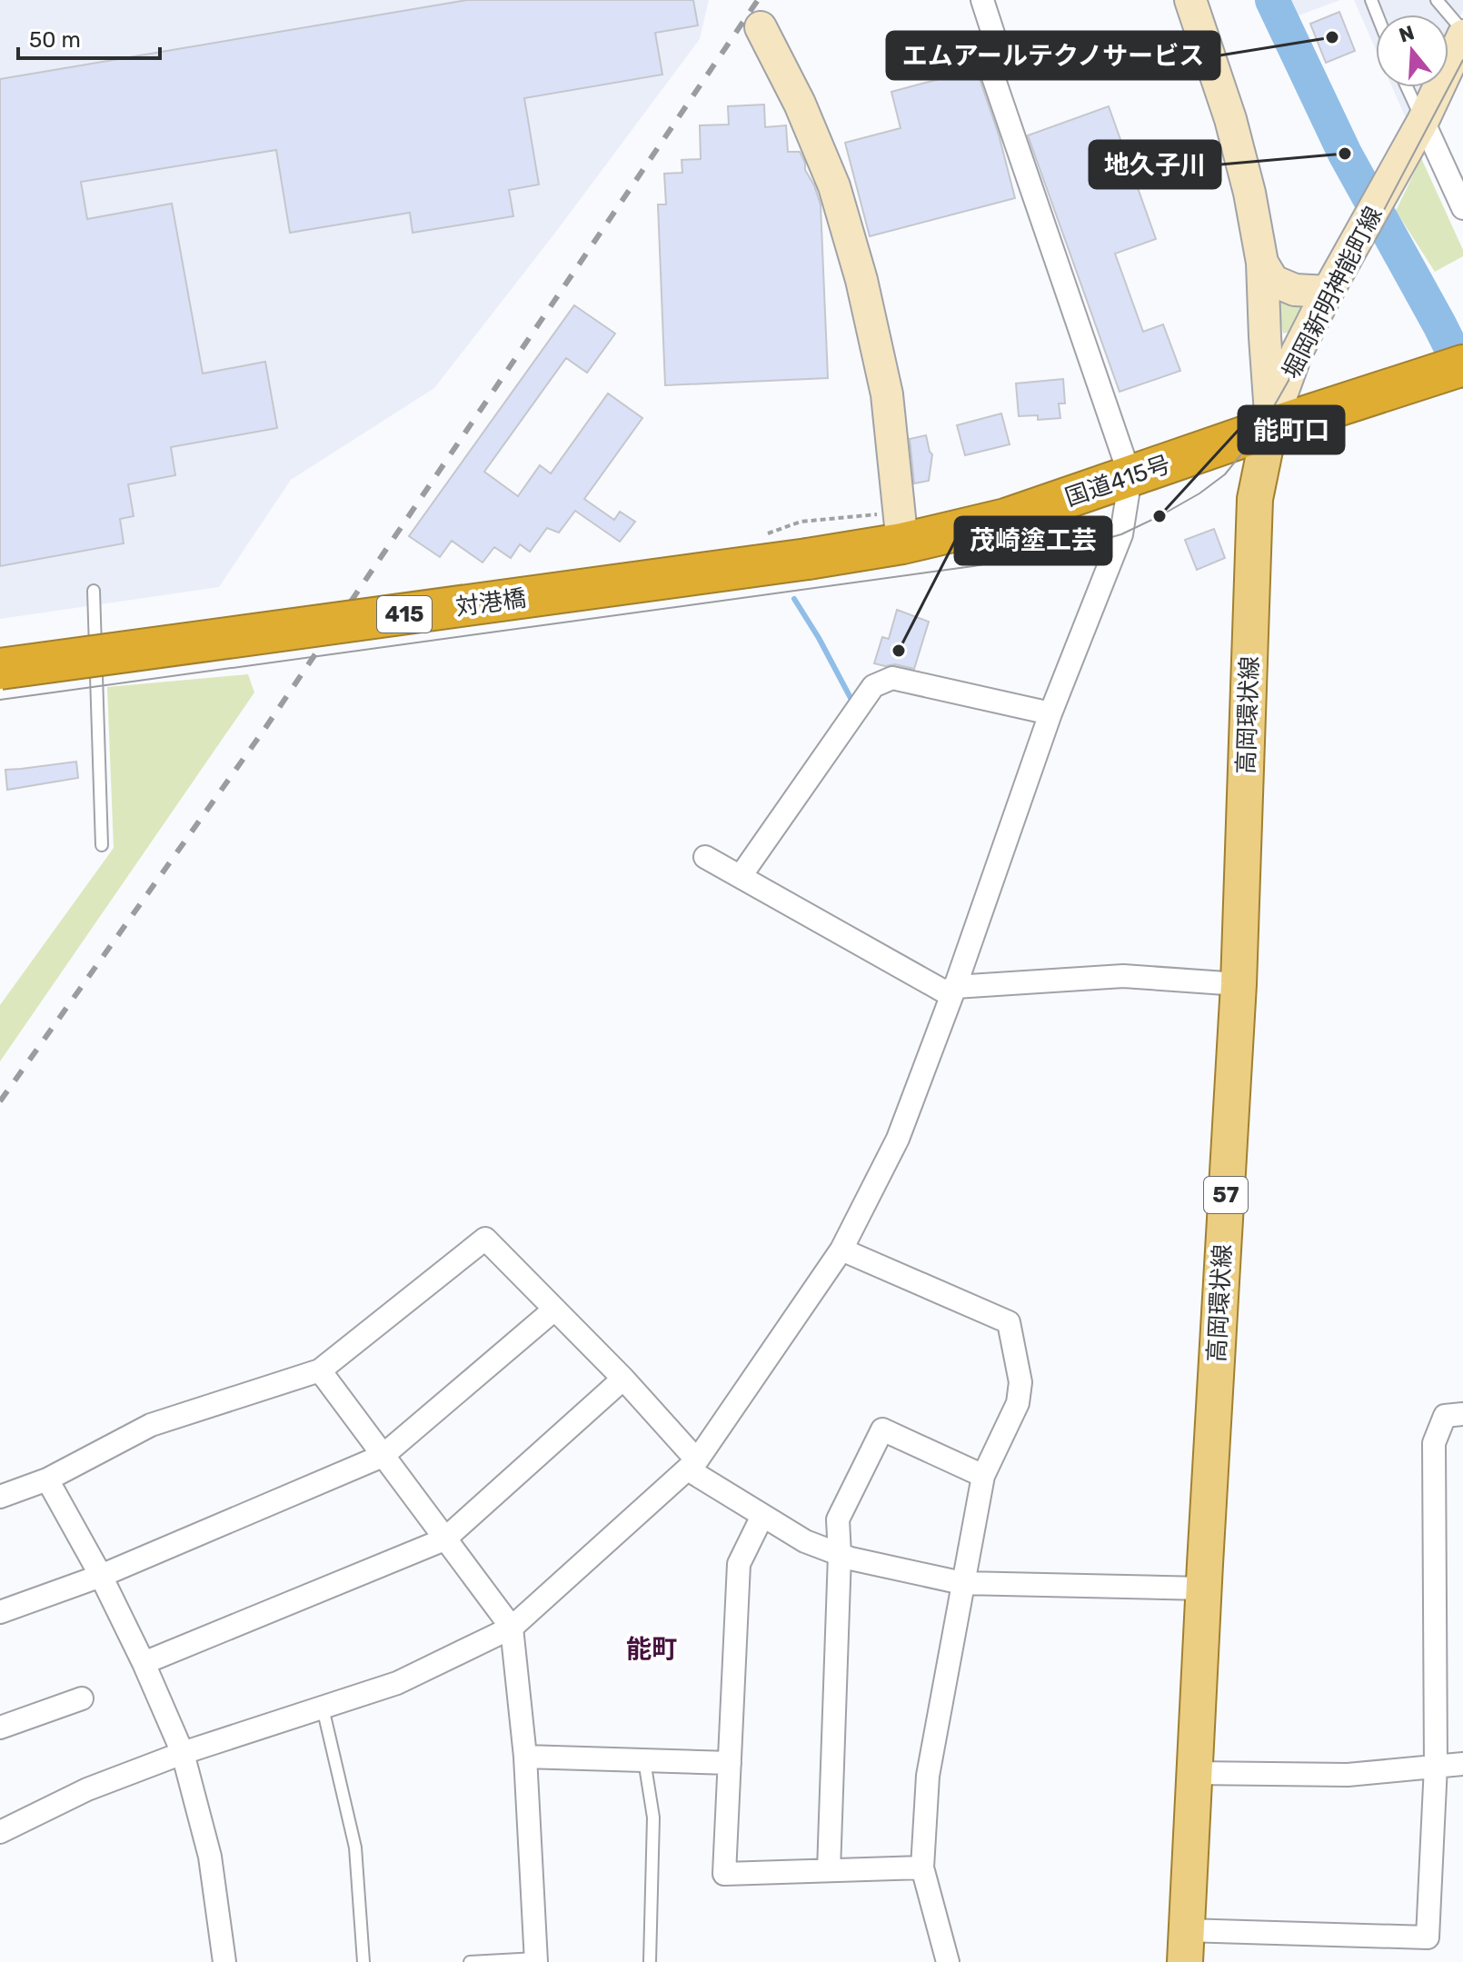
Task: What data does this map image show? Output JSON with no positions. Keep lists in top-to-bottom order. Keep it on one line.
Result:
{"streets":{"highway":["国道415号","対港橋","415"],"main road":["高岡環状線","57"],"street":["堀岡新明神能町線"]},"crossings":[["堀岡新明神能町線","国道415号"],["堀岡新明神能町線","高岡環状線"],["国道415号","対港橋"],["国道415号","高岡環状線"]],"districts":["能町"],"places":["エムアールテクノサービス","地久子川","能町口","茂崎塗工芸"],"scale_bar":"50 m","north":"top"}
